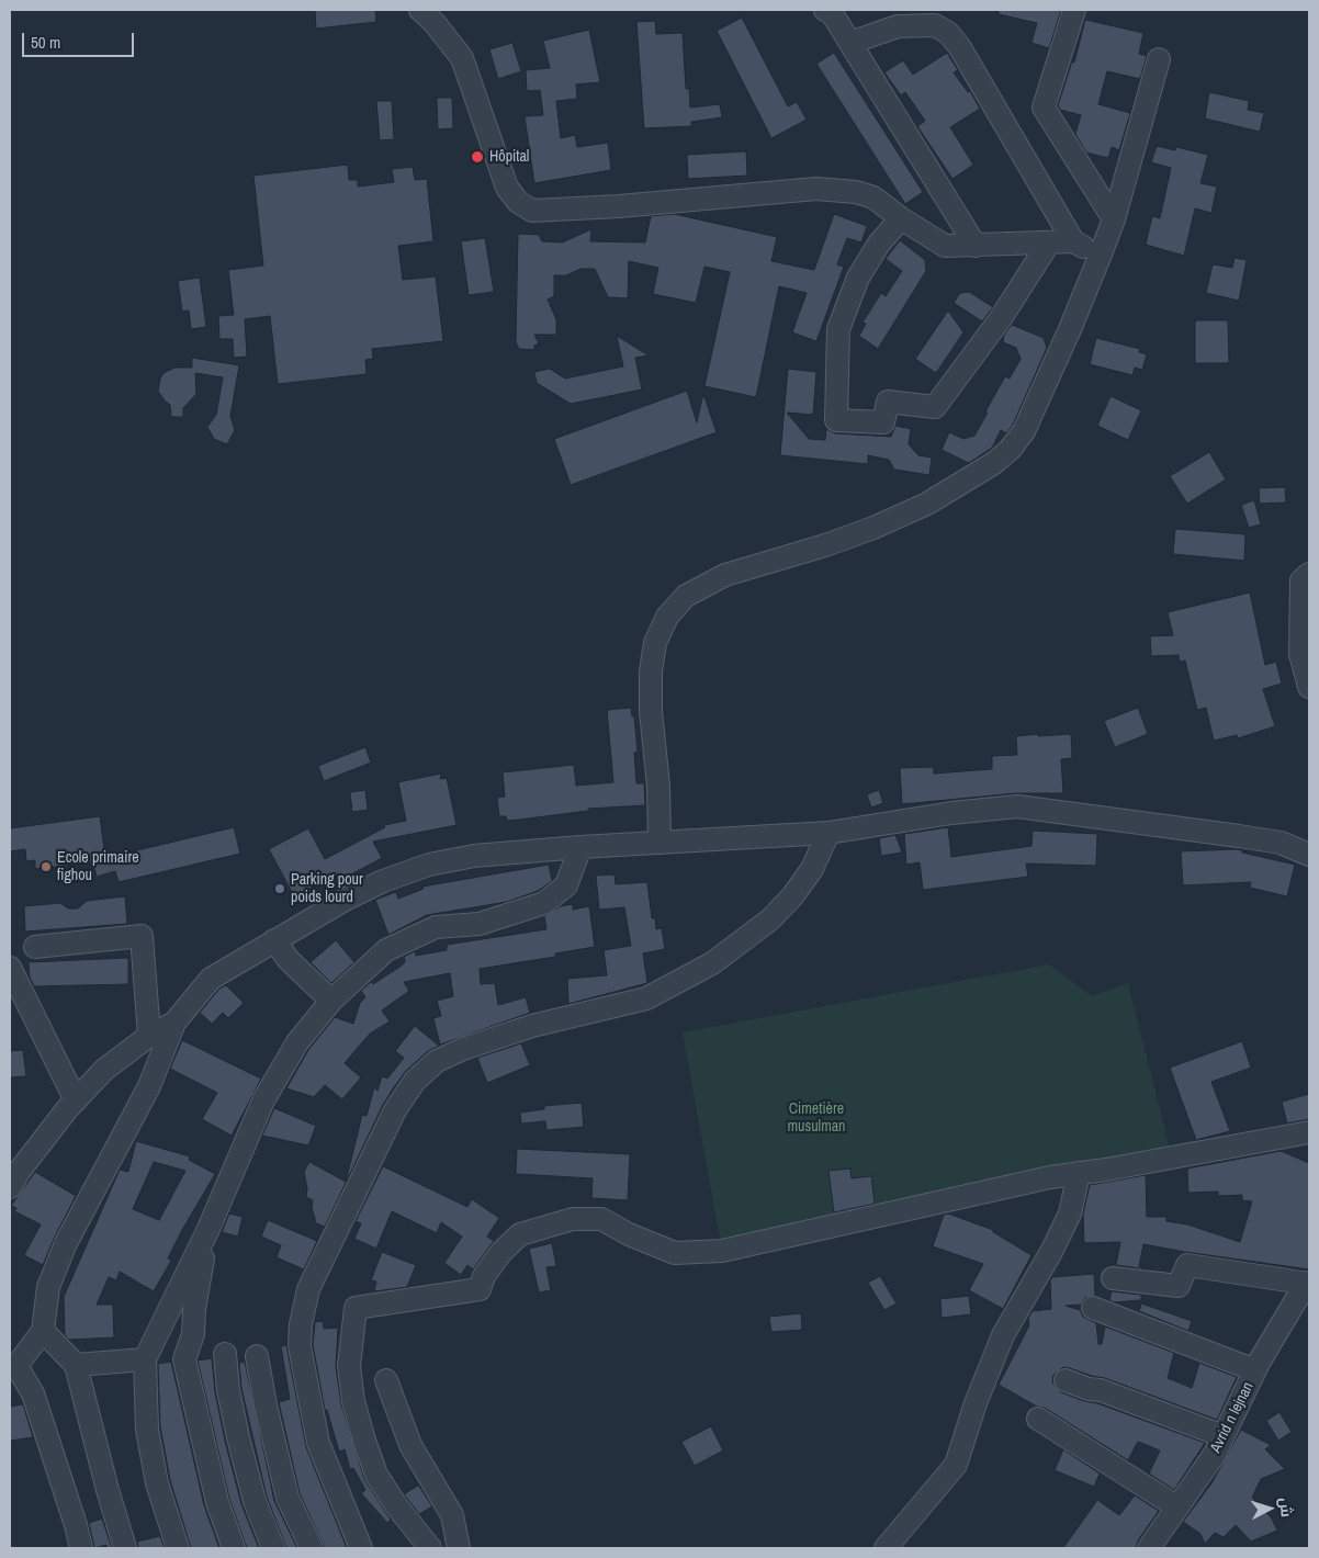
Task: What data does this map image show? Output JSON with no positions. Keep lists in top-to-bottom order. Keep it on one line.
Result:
{"streets":{"street":["Avrid n lejnan"]},"parks":["Cimetière musulman"],"places":["Hôpital","Ecole primaire fighou","Parking pour poids lourd"],"scale_bar":"50 m","north":"right"}
